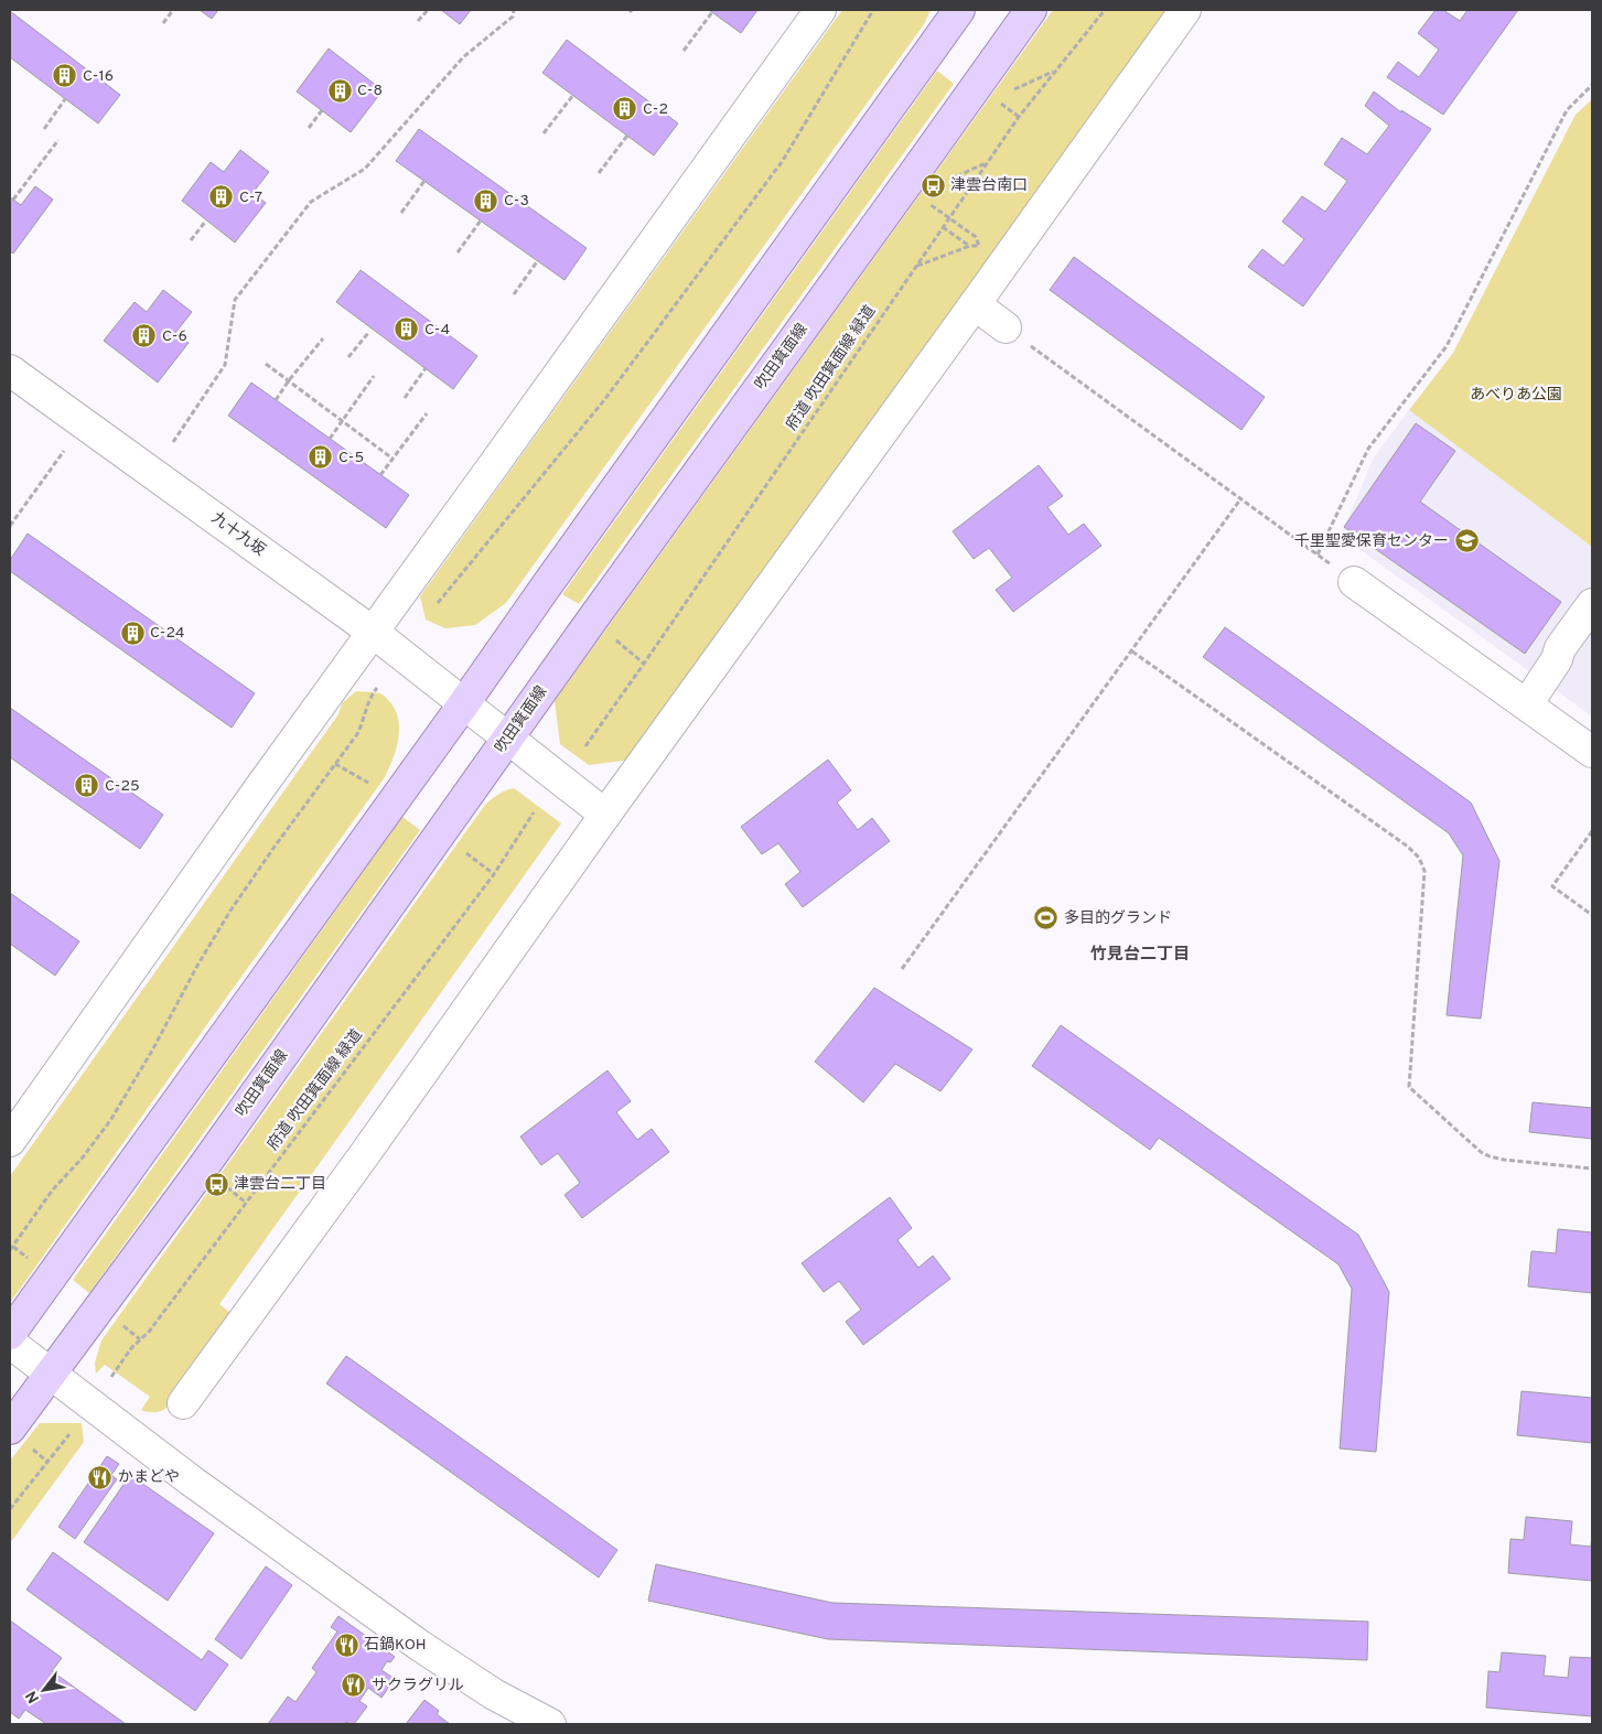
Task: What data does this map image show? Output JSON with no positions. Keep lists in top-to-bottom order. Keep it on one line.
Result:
{"streets":{"main road":["吹田箕面線"],"street":["九十九坂"],"path":["府道 吹田箕面線 緑道"]},"crossings":[["吹田箕面線","九十九坂"]],"districts":["竹見台二丁目"],"parks":["あべりあ公園"],"places":{"building":["C-16","C-8","C-2","C-7","C-3","C-4","C-6","C-5","C-24","C-25"],"bus stop":["津雲台南口","津雲台二丁目"],"school or university":["千里聖愛保育センター"],"sports":["多目的グランド"],"restaurant":["かまどや","石鍋KOH","サクラグリル"]},"north":"bottom left"}
